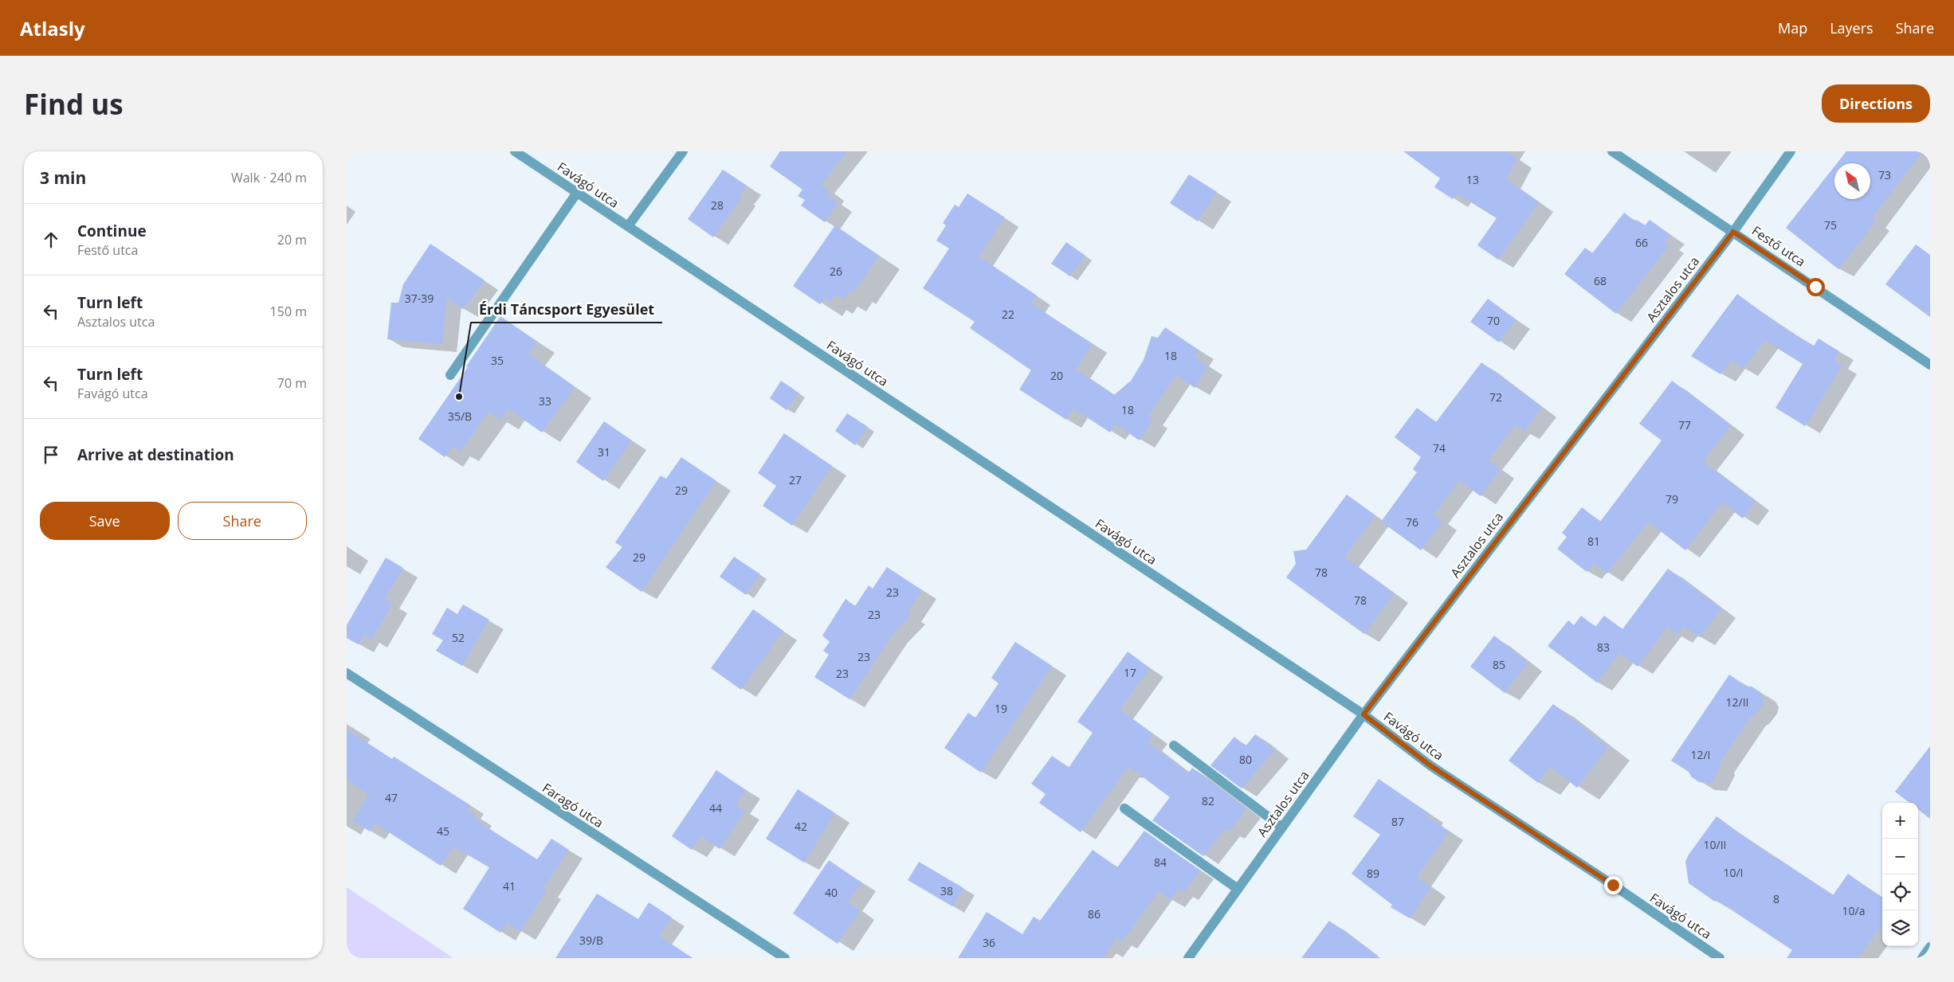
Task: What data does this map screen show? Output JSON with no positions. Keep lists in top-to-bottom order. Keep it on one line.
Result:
{"streets":{"street":["Favágó utca","Festő utca","Asztalos utca","Faragó utca"]},"crossings":[["Favágó utca","Asztalos utca"],["Festő utca","Asztalos utca"]],"places":["Érdi Táncsport Egyesület"],"house_numbers":["73","13","28","75","66","26","68","37-39","22","70","18","35","20","72","33","18","35/B","77","74","31","27","29","79","76","81","29","78","23","78","23","52","83","23","85","17","23","12/II","19","12/I","80","47","82","44","87","42","45","10/II","84","10/I","89","41","38","40","8","10/a","86","39/B","36"],"north":"top left","page":{"header":"Atlasly","nav":["Map","Layers","Share"],"buttons":["Directions",["Save","Share"]],"title":"Find us","heading":["3 min","Walk · 240 m"],"list":[["Continue","Festő utca","20 m"],["Turn left","Asztalos utca","150 m"],["Turn left","Favágó utca","70 m"],"Arrive at destination"],"map_buttons":["+","−"]}}
